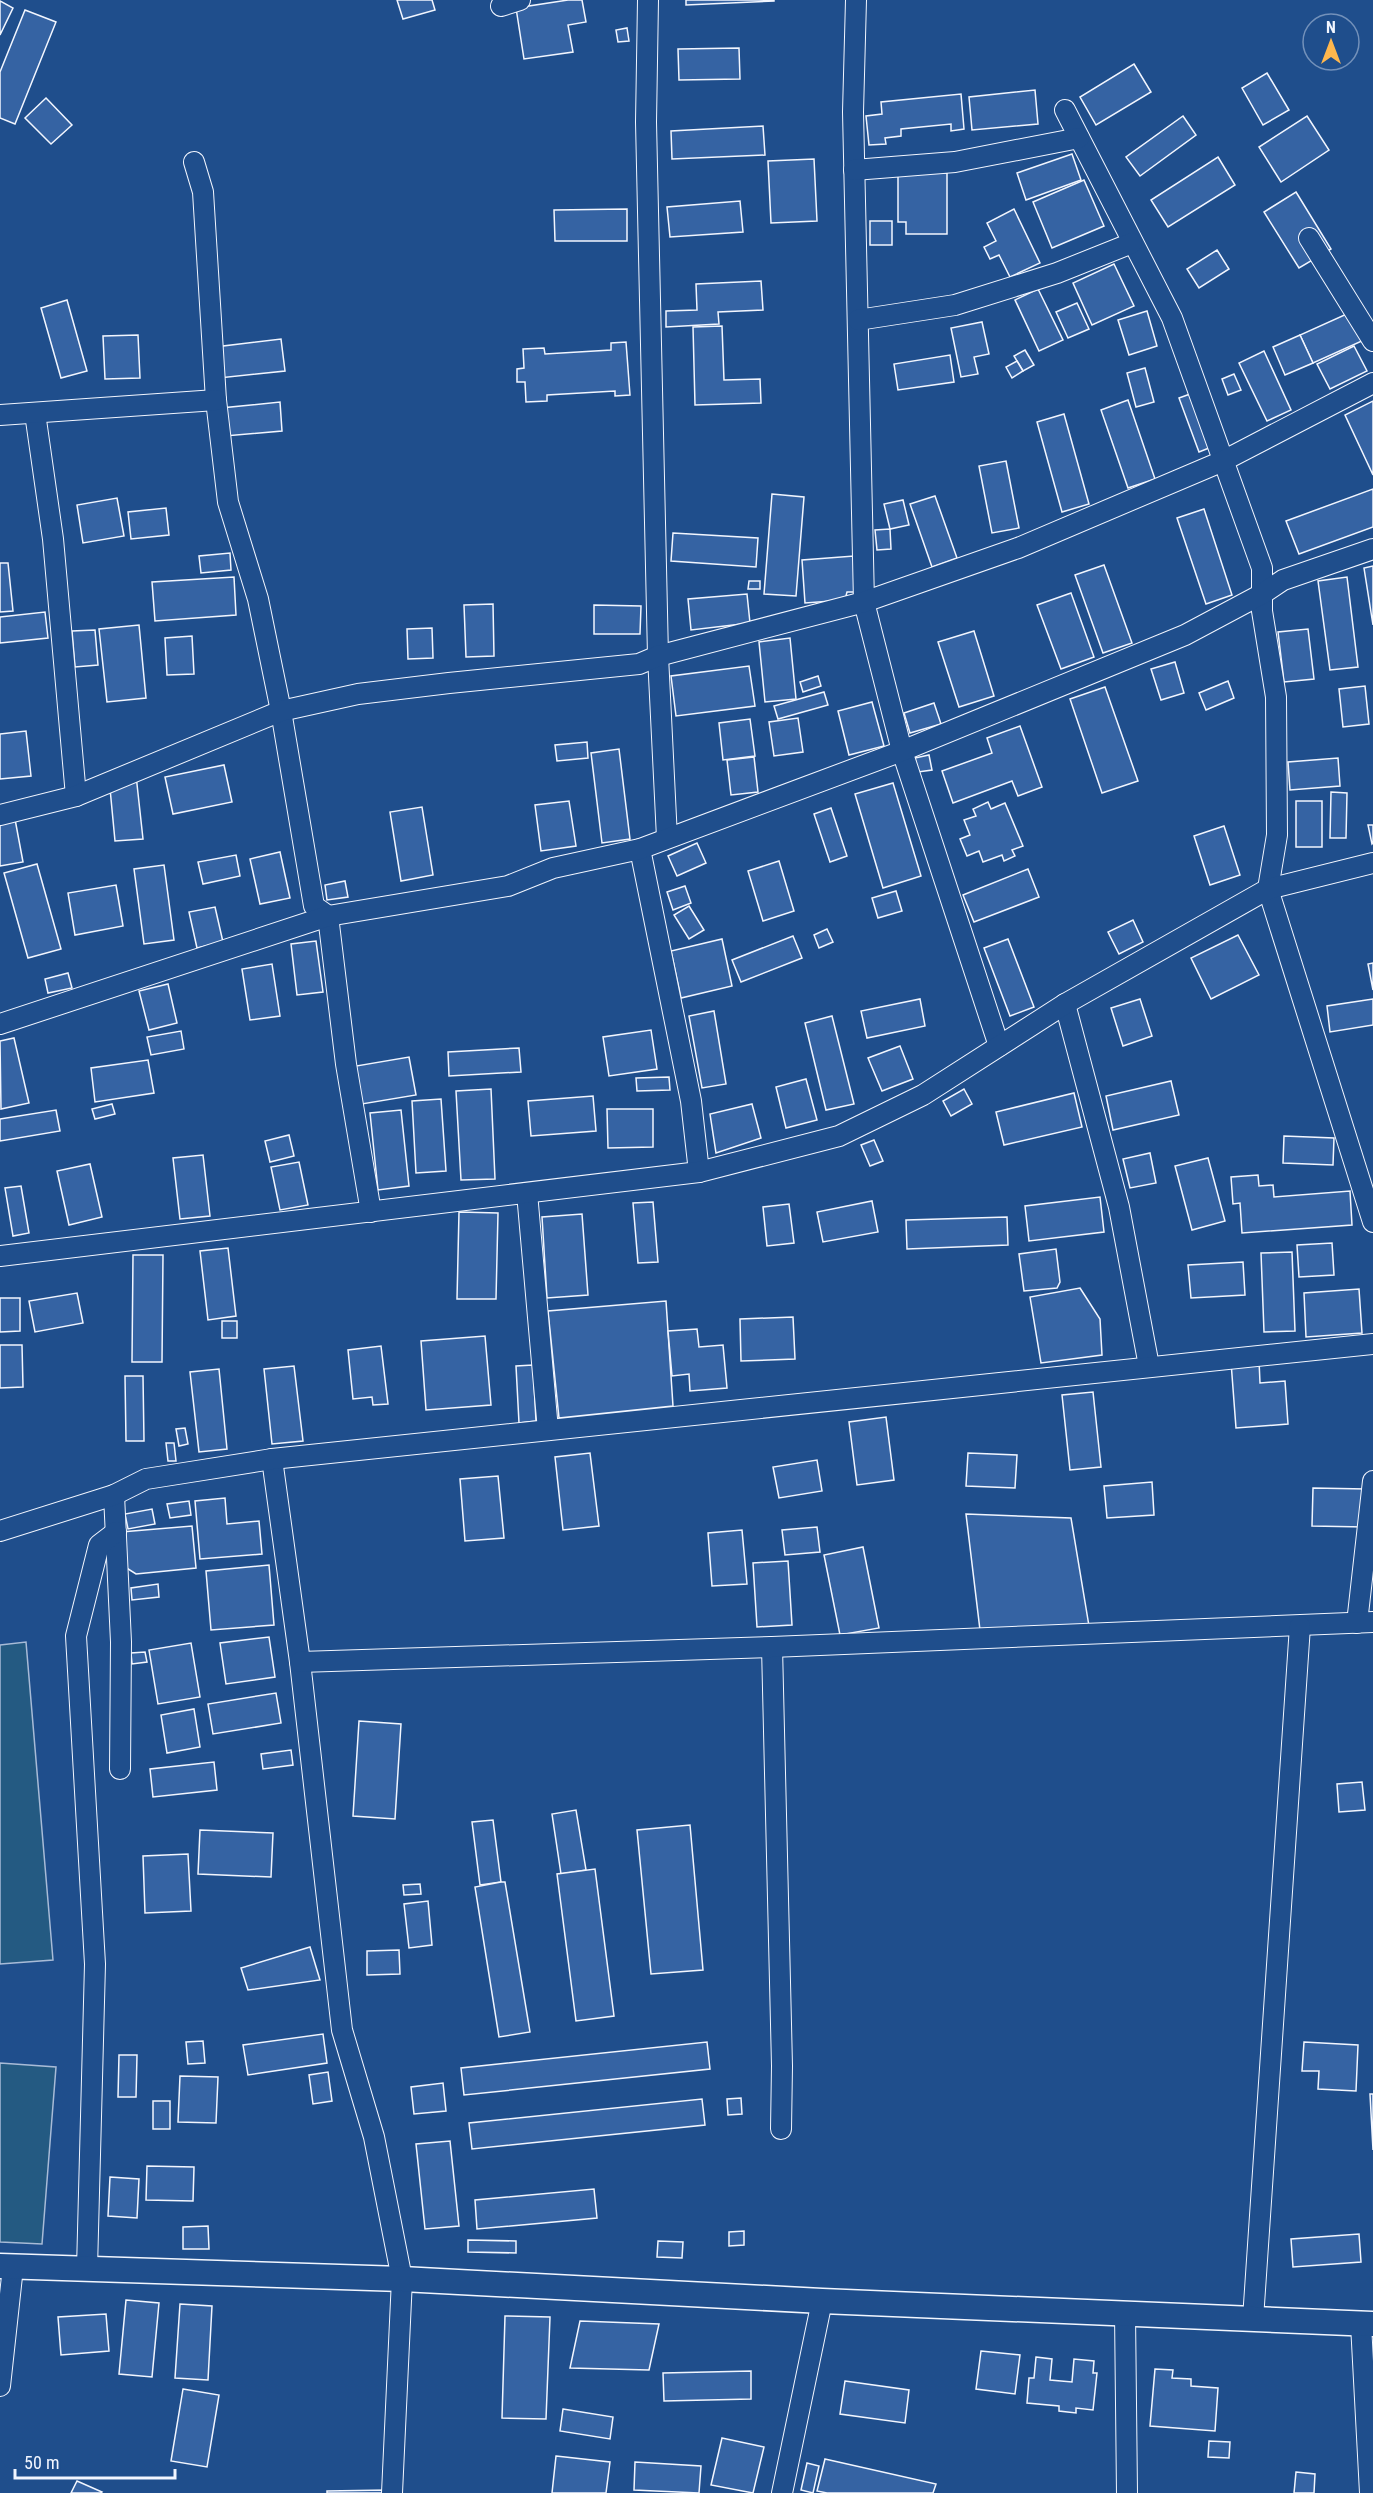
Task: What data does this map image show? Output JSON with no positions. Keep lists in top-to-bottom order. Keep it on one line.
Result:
{"scale_bar":"50 m","north":"top"}
